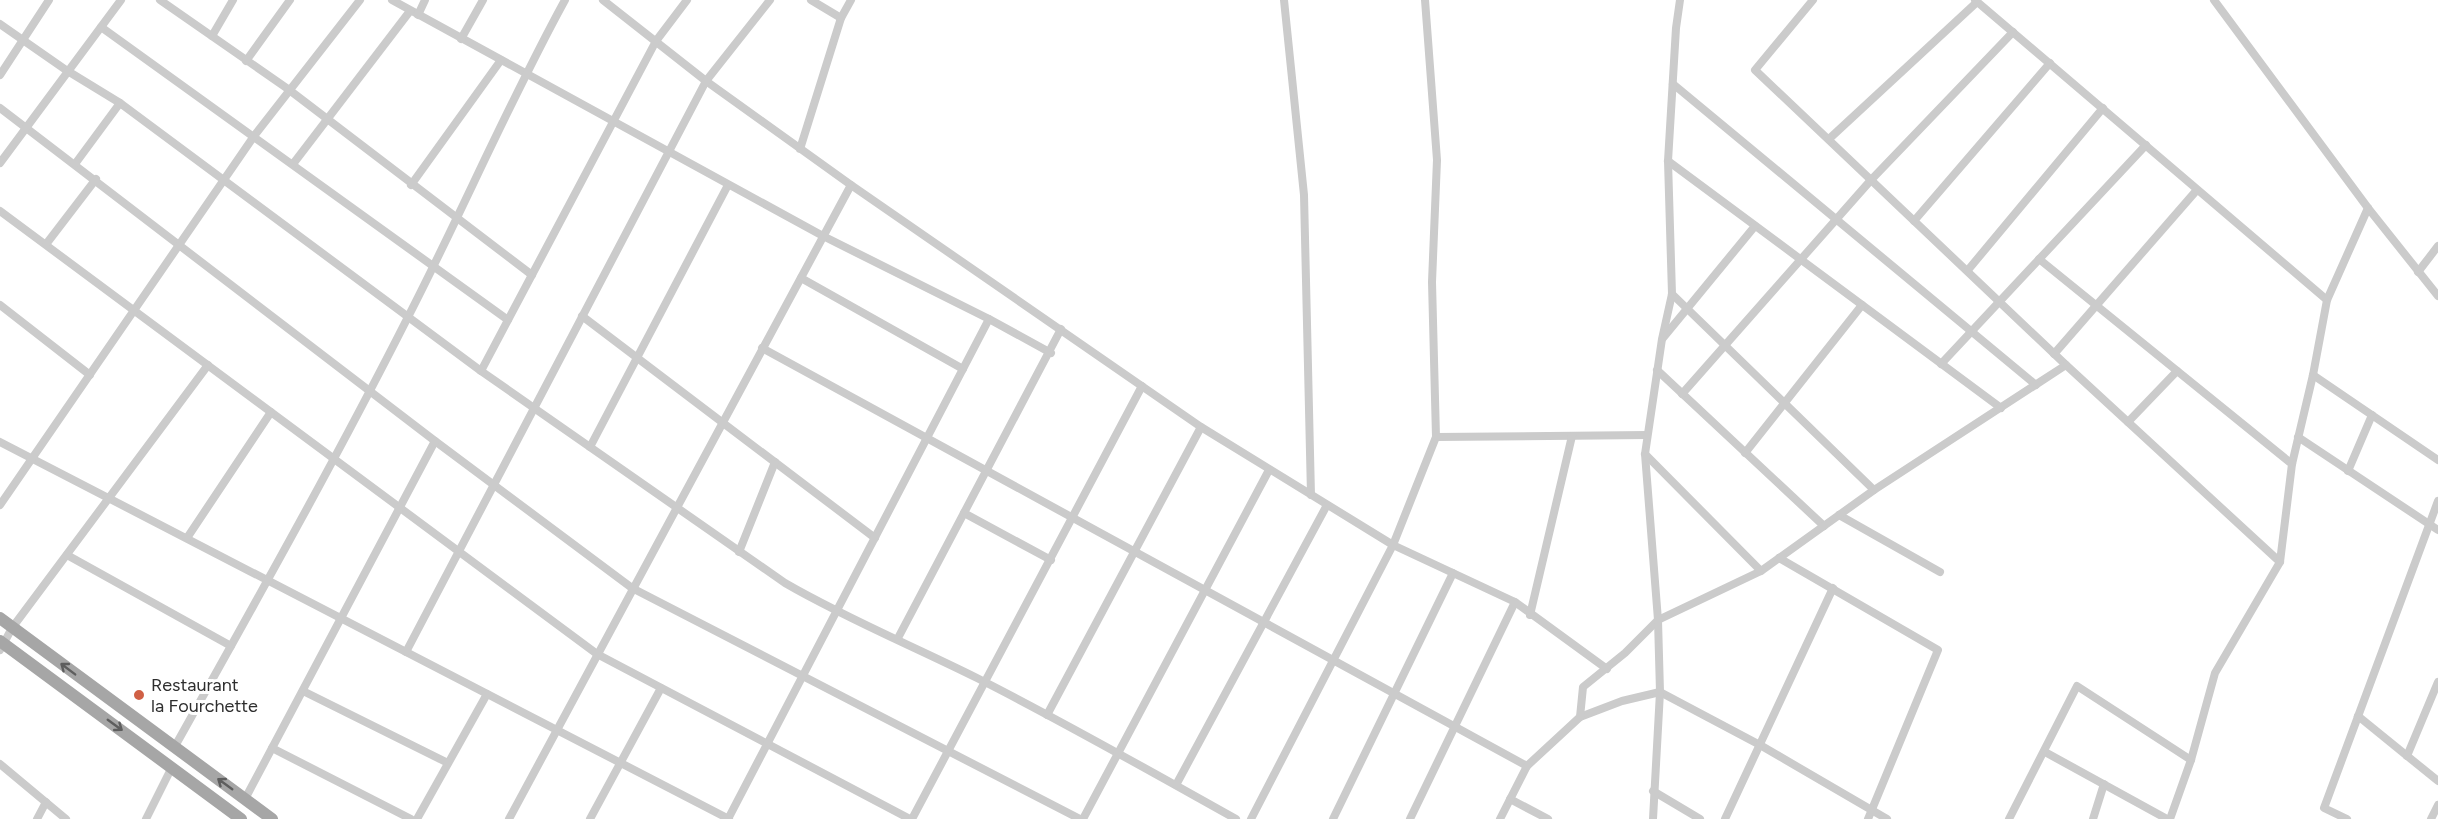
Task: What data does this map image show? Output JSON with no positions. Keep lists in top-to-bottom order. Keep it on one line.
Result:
{"places":["Restaurant la Fourchette"]}
